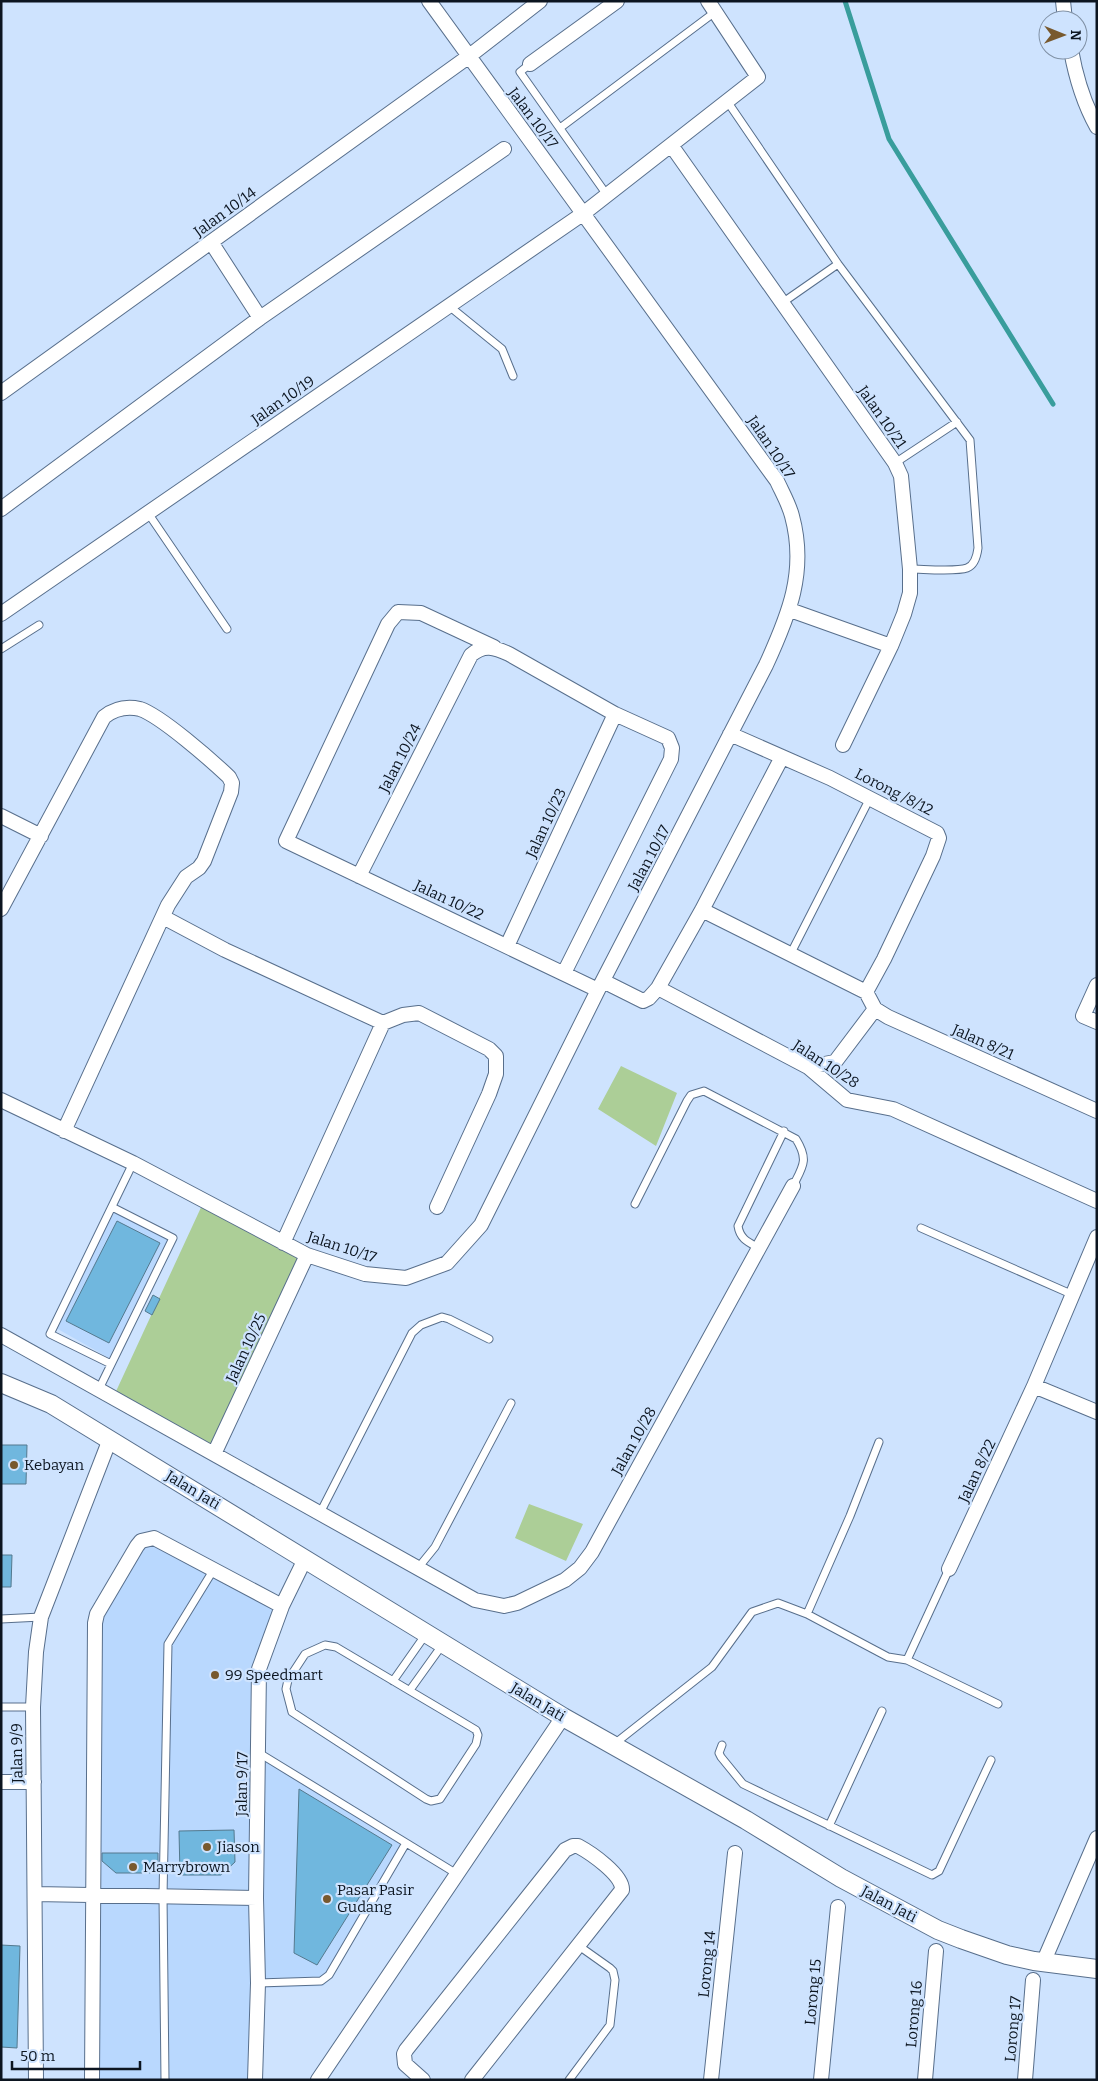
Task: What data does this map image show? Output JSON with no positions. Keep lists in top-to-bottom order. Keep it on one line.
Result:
{"streets":{"street":["Jalan 10/17","Jalan 10/14","Jalan 10/19","Jalan 10/21","Jalan 10/24","Lorong /8/12","Jalan 10/23","Jalan 10/22","Jalan 8/21","Jalan 10/28","Jalan 10/25","Jalan 8/22","Jalan Jati","Jalan 9/9","Jalan 9/17","Lorong 14","Lorong 15","Lorong 16","Lorong 17"]},"crossings":[["Jalan 10/17","Jalan 10/14"],["Jalan 10/17","Jalan 10/19"],["Jalan 10/17","Lorong /8/12"],["Jalan 10/17","Jalan 10/22"],["Jalan 10/17","Jalan 10/25"],["Jalan 10/19","Jalan 10/21"],["Jalan 10/24","Jalan 10/22"],["Jalan 10/23","Jalan 10/22"],["Jalan Jati","Jalan 9/9"],["Jalan Jati","Jalan 9/17"]],"places":["Kebayan","99 Speedmart","Jiason","Marrybrown","Pasar Pasir Gudang"],"scale_bar":"50 m","north":"right"}
